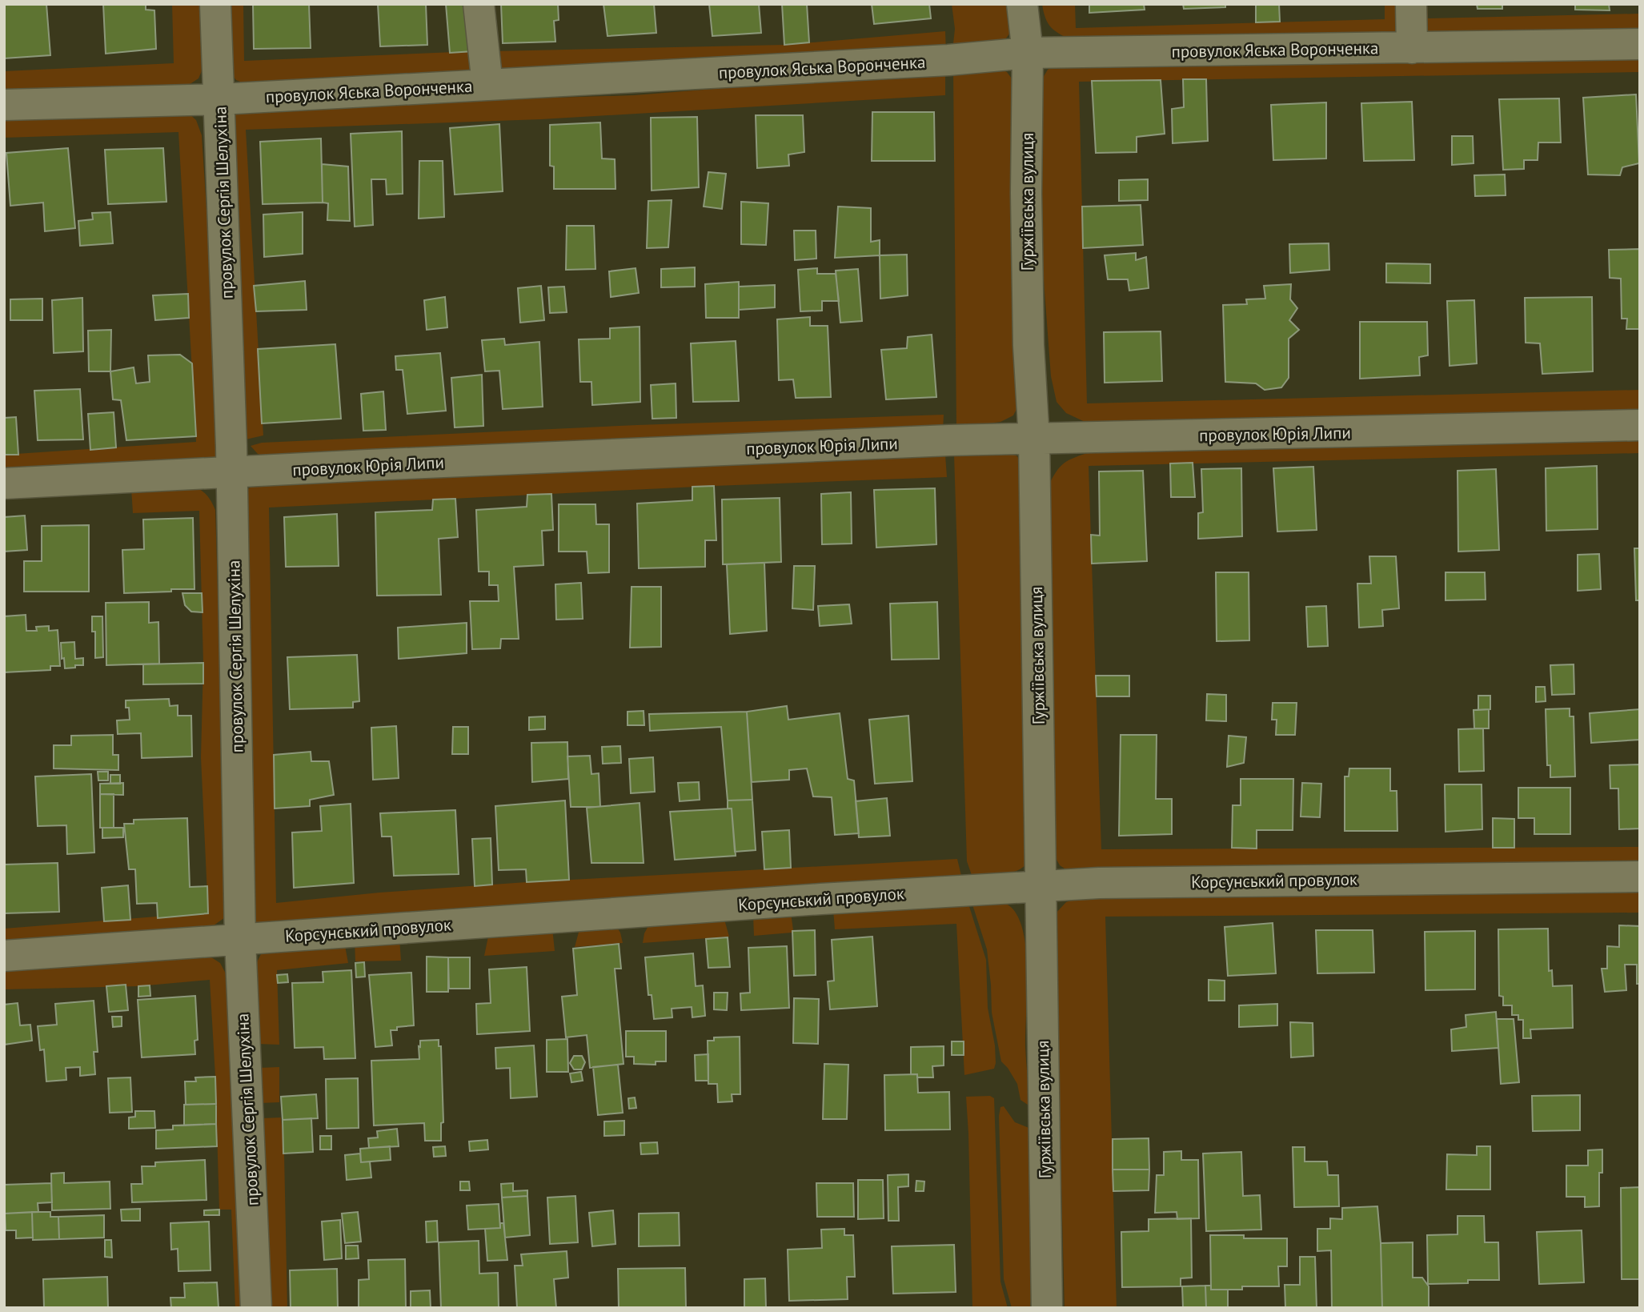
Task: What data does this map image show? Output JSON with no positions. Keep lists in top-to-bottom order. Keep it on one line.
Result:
{"streets":{"street":["провулок Яська Воронченка","Гуржіївська вулиця","провулок Сергія Шелухіна","провулок Юрія Липи","Корсунський провулок"]},"crossings":[["провулок Яська Воронченка","Гуржіївська вулиця"],["провулок Яська Воронченка","провулок Сергія Шелухіна"],["Гуржіївська вулиця","провулок Юрія Липи"],["Гуржіївська вулиця","Корсунський провулок"],["провулок Сергія Шелухіна","провулок Юрія Липи"],["провулок Сергія Шелухіна","Корсунський провулок"]]}
